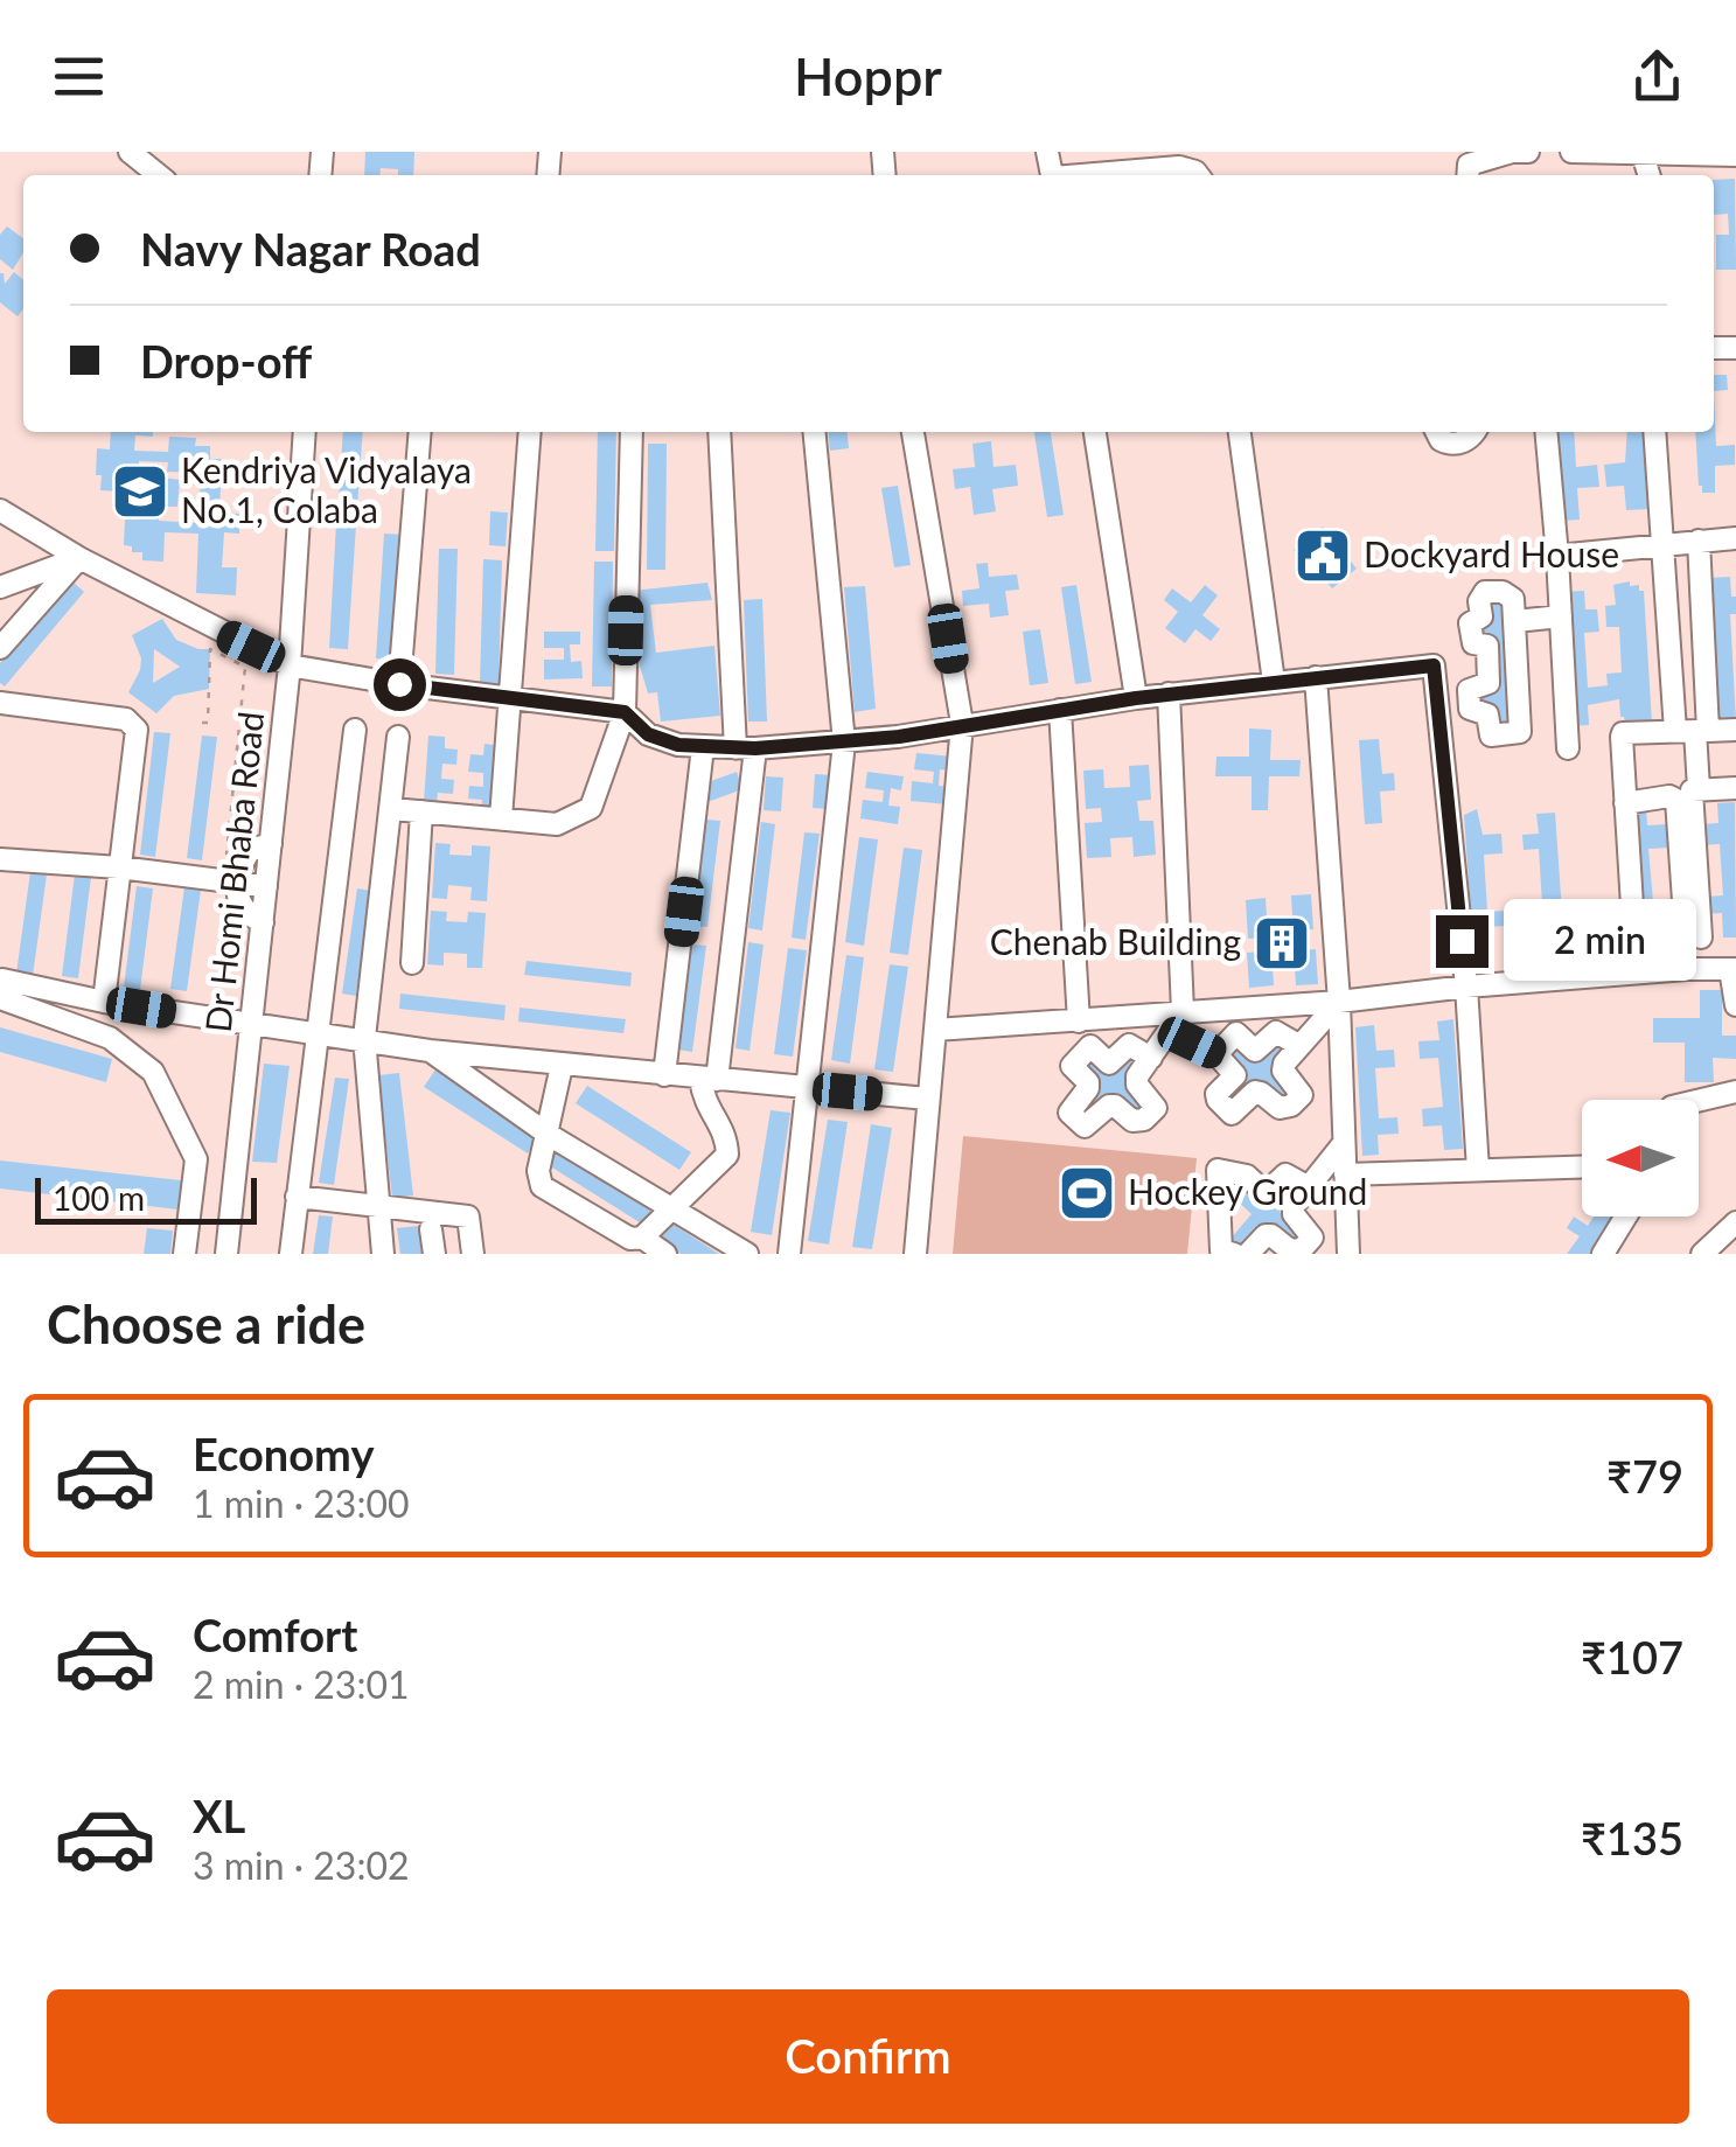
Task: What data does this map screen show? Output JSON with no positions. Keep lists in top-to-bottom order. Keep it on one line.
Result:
{"streets":{"street":["Dr Homi Bhaba Road"]},"places":{"school or university":["Kendriya Vidyalaya No.1, Colaba"],"public building":["Dockyard House"],"building":["Chenab Building"],"sports":["Hockey Ground"]},"scale_bar":"100 m","north":"left","page":{"header":"Hoppr","banner":["Navy Nagar Road","Drop-off"],"bubble":"2 min","scale":"100 m","heading":"Choose a ride","list":[{"name":"Economy","note":"1 min · 23:00","value":"₹79"},{"name":"Comfort","note":"2 min · 23:01","value":"₹107"},{"name":"XL","note":"3 min · 23:02","value":"₹135"}],"buttons":"Confirm"}}
